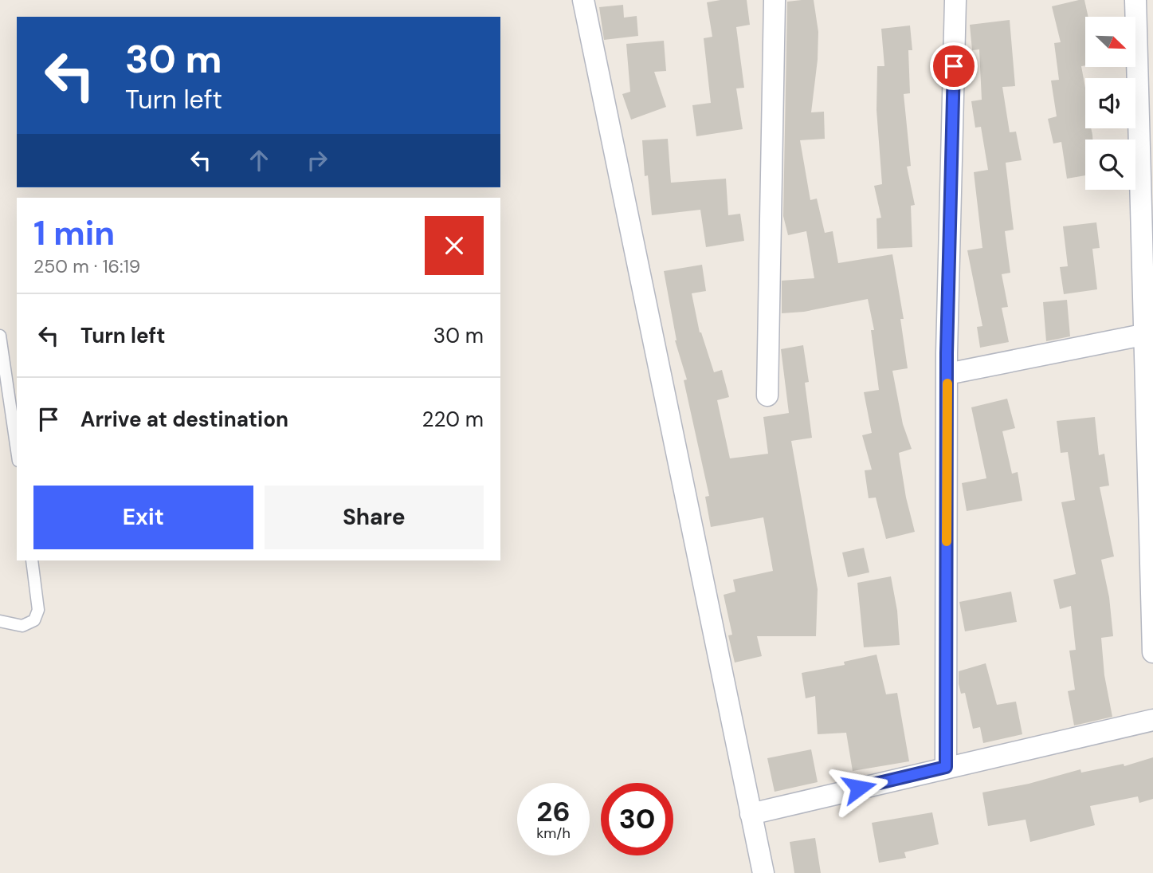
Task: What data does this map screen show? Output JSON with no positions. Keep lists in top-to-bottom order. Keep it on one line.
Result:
{"north":"bottom right","page":{"turn":["30 m","Turn left"],"heading":["1 min","250 m · 16:19"],"list":[{"name":"Turn left","value":"30 m"},{"name":"Arrive at destination","value":"220 m"}],"buttons":["Exit","Share"],"speed":"26 km/h","limit":"30"}}
